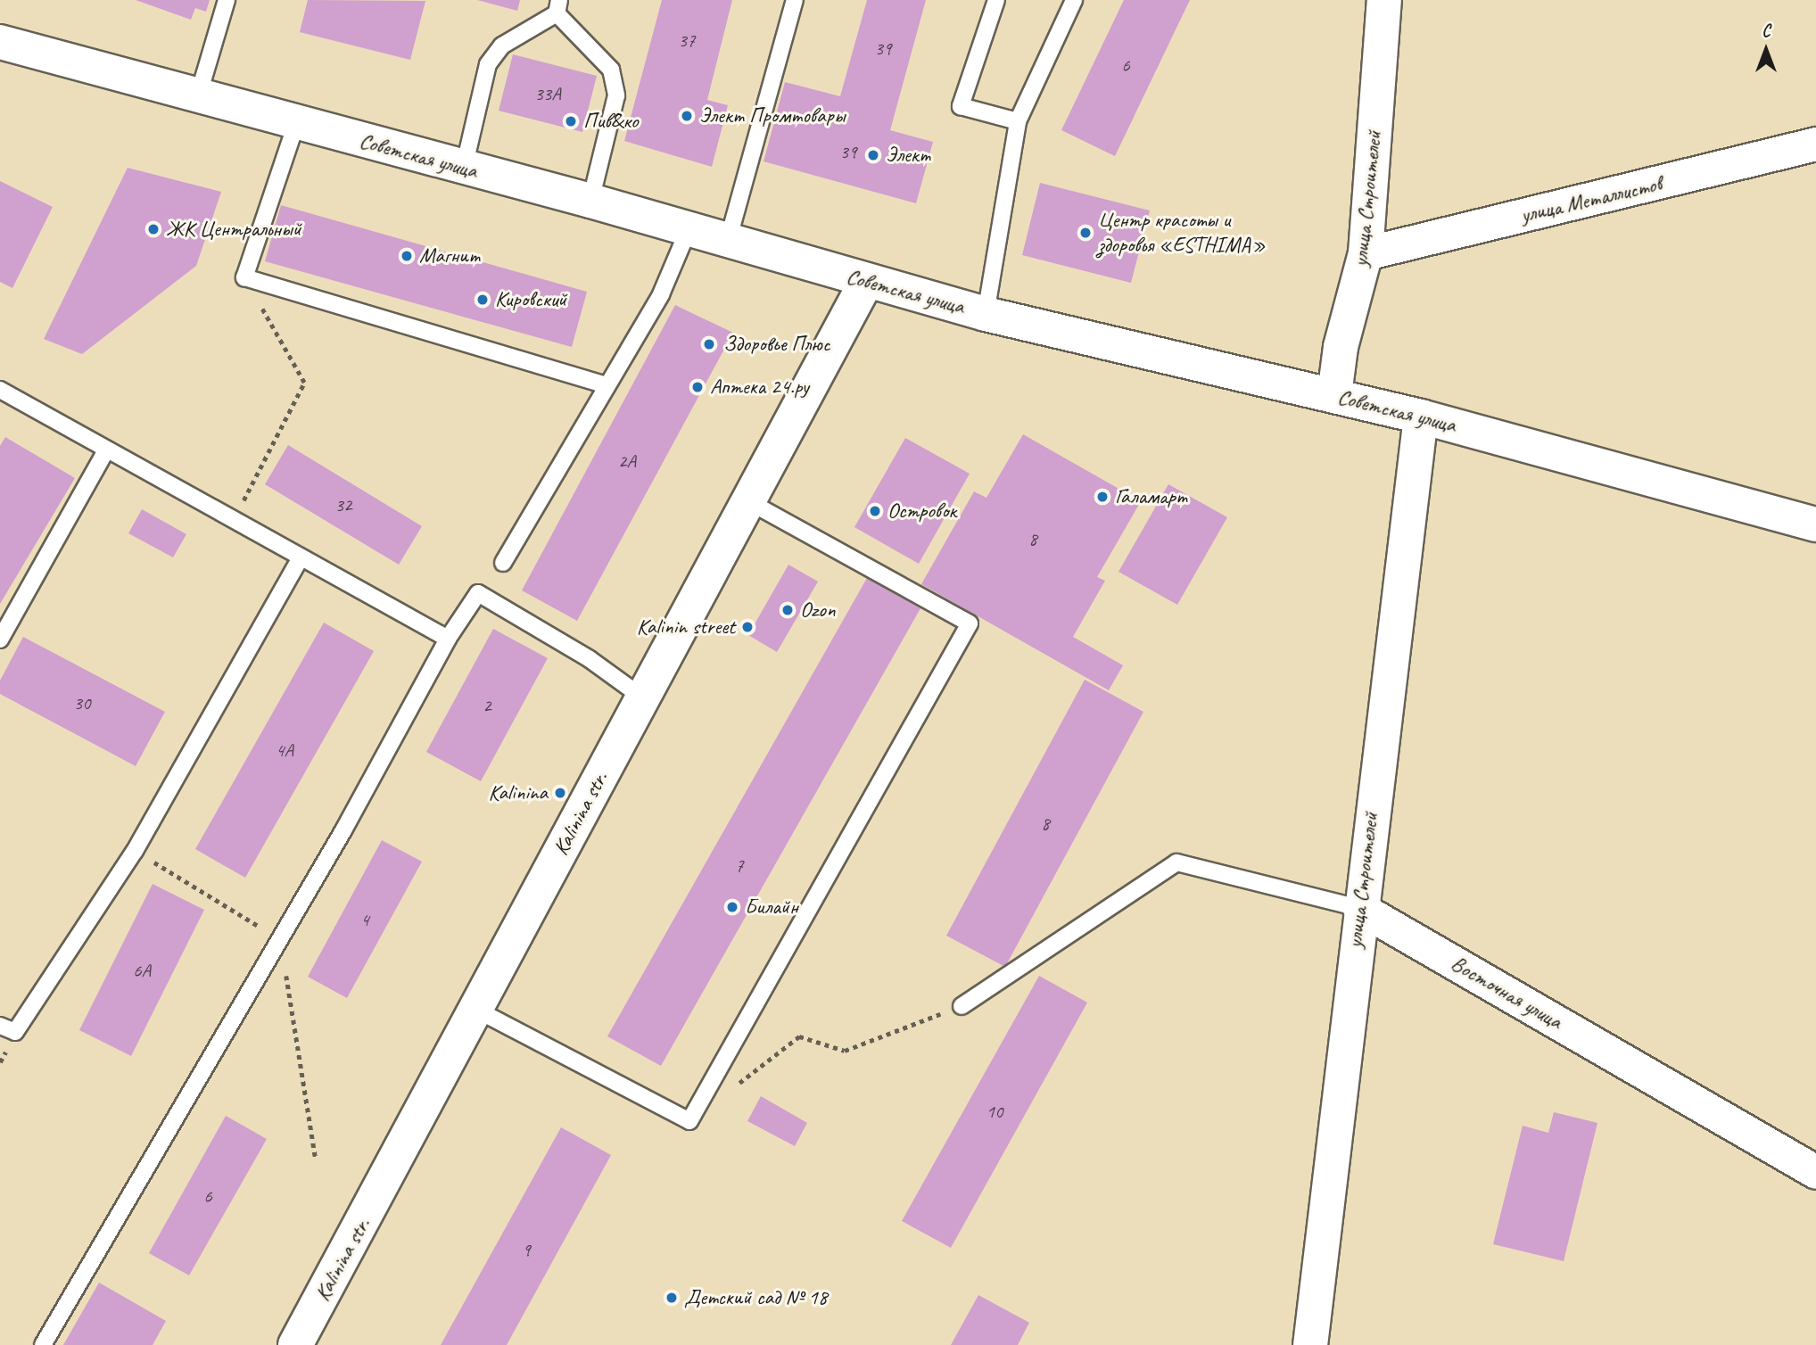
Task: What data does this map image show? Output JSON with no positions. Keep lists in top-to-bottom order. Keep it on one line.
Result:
{"streets":{"street":["Советская улица","улица Строителей","улица Металлистов","Kalinina str.","Восточная улица"]},"crossings":[["Советская улица","улица Строителей"],["Советская улица","Kalinina str."],["улица Строителей","улица Металлистов"],["улица Строителей","Восточная улица"]],"places":["Элект Промтовары","Пив&ко","Элект","ЖК Центральный","Центр красоты и здоровья «ESTHIMA»","Магнит","Кировский","Здоровье Плюс","Аптека 24.ру","Галамарт","Островок","Ozon","Kalinin street","Kalinina","Билайн","Детский сад № 18"],"house_numbers":["37","39","6","33А","39","2А","32","8","30","2","4А","8","7","4","6А","10","6","9"],"north":"top"}
